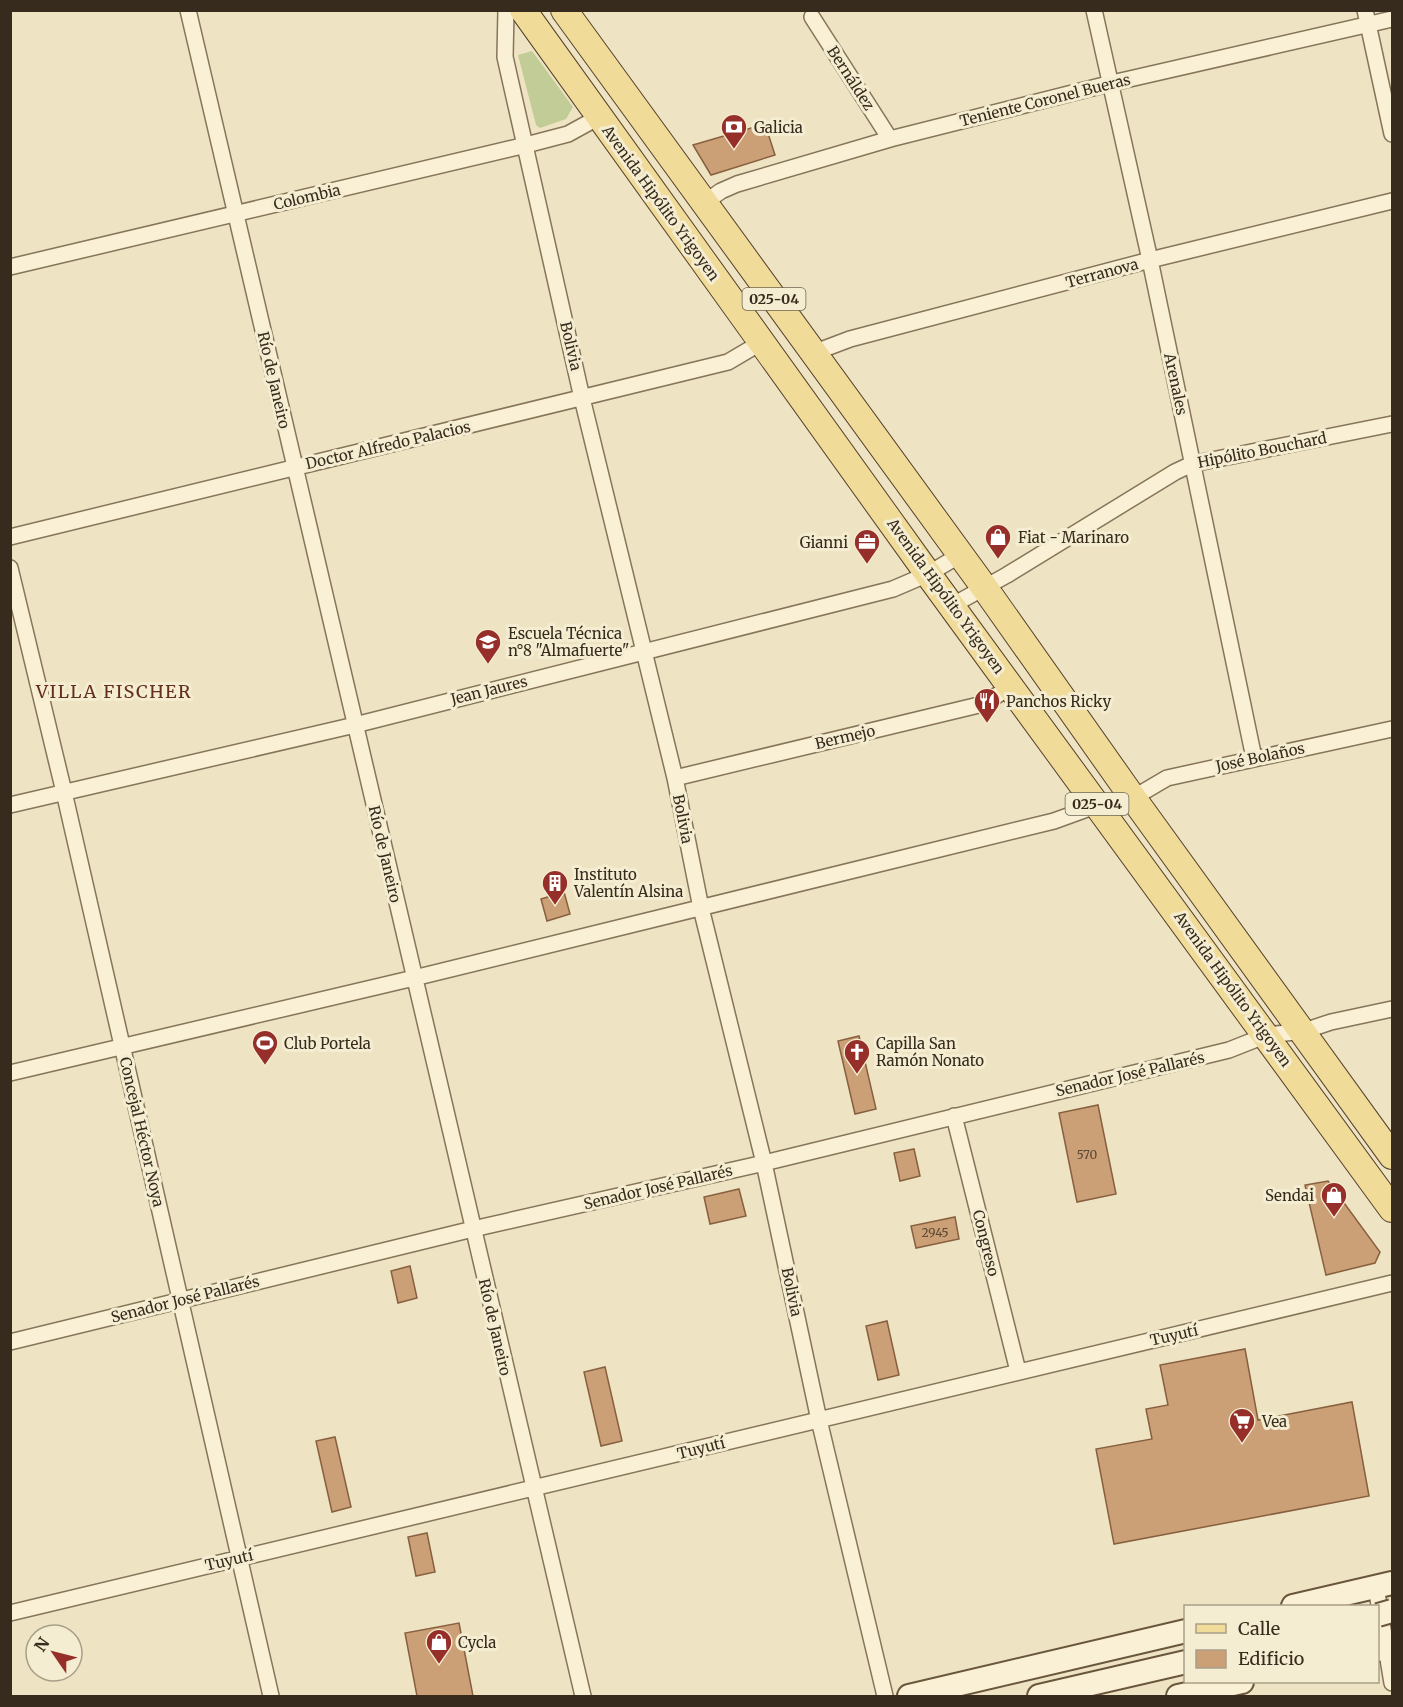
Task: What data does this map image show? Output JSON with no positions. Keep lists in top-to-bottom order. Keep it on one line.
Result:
{"streets":{"main road":["Avenida Hipólito Yrigoyen","025-04"],"street":["Bernáldez","Teniente Coronel Bueras","Colombia","Terranova","Bolivia","Río de Janeiro","Arenales","Doctor Alfredo Palacios","Hipólito Bouchard","Jean Jaures","Bermejo","José Bolaños","Senador José Pallarés","Concejal Héctor Noya","Congreso","Tuyutí"]},"crossings":[["Bernáldez","Teniente Coronel Bueras"],["Teniente Coronel Bueras","025-04"],["Teniente Coronel Bueras","Arenales"],["Colombia","Avenida Hipólito Yrigoyen"],["Colombia","Bolivia"],["Colombia","Río de Janeiro"],["Avenida Hipólito Yrigoyen","Doctor Alfredo Palacios"],["Avenida Hipólito Yrigoyen","Jean Jaures"],["Avenida Hipólito Yrigoyen","Bermejo"],["Avenida Hipólito Yrigoyen","Senador José Pallarés"],["Terranova","025-04"],["Terranova","Arenales"],["025-04","Hipólito Bouchard"],["025-04","Jean Jaures"],["025-04","José Bolaños"],["025-04","Senador José Pallarés"],["Bolivia","Doctor Alfredo Palacios"],["Bolivia","Jean Jaures"],["Bolivia","Bermejo"],["Bolivia","Senador José Pallarés"],["Bolivia","Tuyutí"],["Río de Janeiro","Doctor Alfredo Palacios"],["Río de Janeiro","Jean Jaures"],["Río de Janeiro","Senador José Pallarés"],["Río de Janeiro","Tuyutí"],["Arenales","Hipólito Bouchard"],["Arenales","José Bolaños"],["Jean Jaures","Concejal Héctor Noya"],["Senador José Pallarés","Concejal Héctor Noya"],["Senador José Pallarés","Congreso"],["Concejal Héctor Noya","Tuyutí"],["Congreso","Tuyutí"]],"districts":["VILLA FISCHER"],"places":{"bank":["Galicia"],"shop":["Fiat - Marinaro","Sendai","Cycla"],"office":["Gianni"],"school or university":["Escuela Técnica n°8 \"Almafuerte\""],"restaurant":["Panchos Ricky"],"building":["Instituto Valentín Alsina"],"sports":["Club Portela"],"church":["Capilla San Ramón Nonato"],"supermarket":["Vea"]},"house_numbers":["570","2945"],"legend":["Calle","Edificio"],"north":"top left"}
